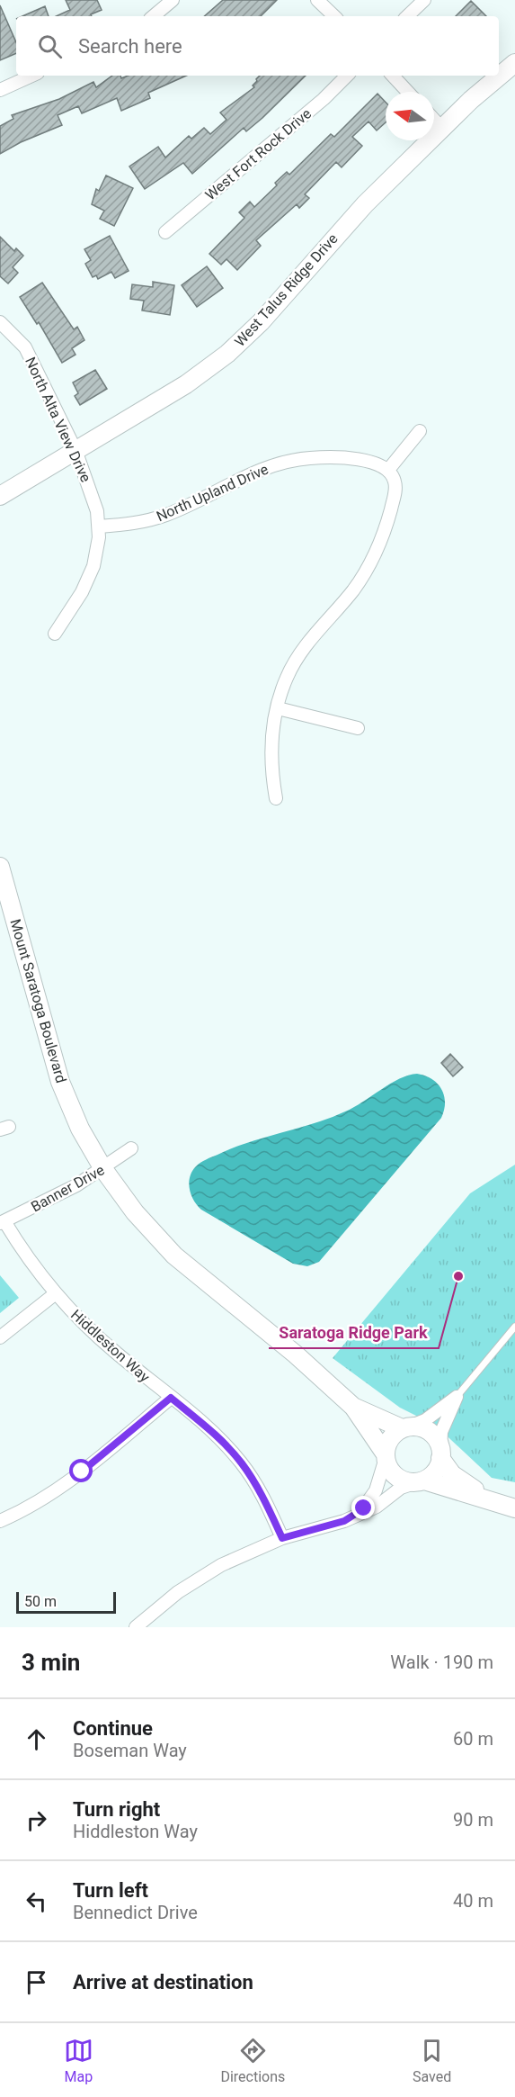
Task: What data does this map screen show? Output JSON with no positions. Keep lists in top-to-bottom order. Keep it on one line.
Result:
{"streets":{"street":["West Fort Rock Drive","West Talus Ridge Drive","North Alta View Drive","North Upland Drive","Mount Saratoga Boulevard","Banner Drive","Hiddleston Way"]},"crossings":[["West Talus Ridge Drive","North Alta View Drive"],["North Alta View Drive","North Upland Drive"],["Mount Saratoga Boulevard","Banner Drive"],["Banner Drive","Hiddleston Way"]],"places":["Saratoga Ridge Park"],"scale_bar":"50 m","north":"left","page":{"search":"Search here","scale":"50 m","heading":["3 min","Walk · 190 m"],"list":[["Continue","Boseman Way","60 m"],["Turn right","Hiddleston Way","90 m"],["Turn left","Bennedict Drive","40 m"],"Arrive at destination"],"nav":["Map","Directions","Saved"]}}
